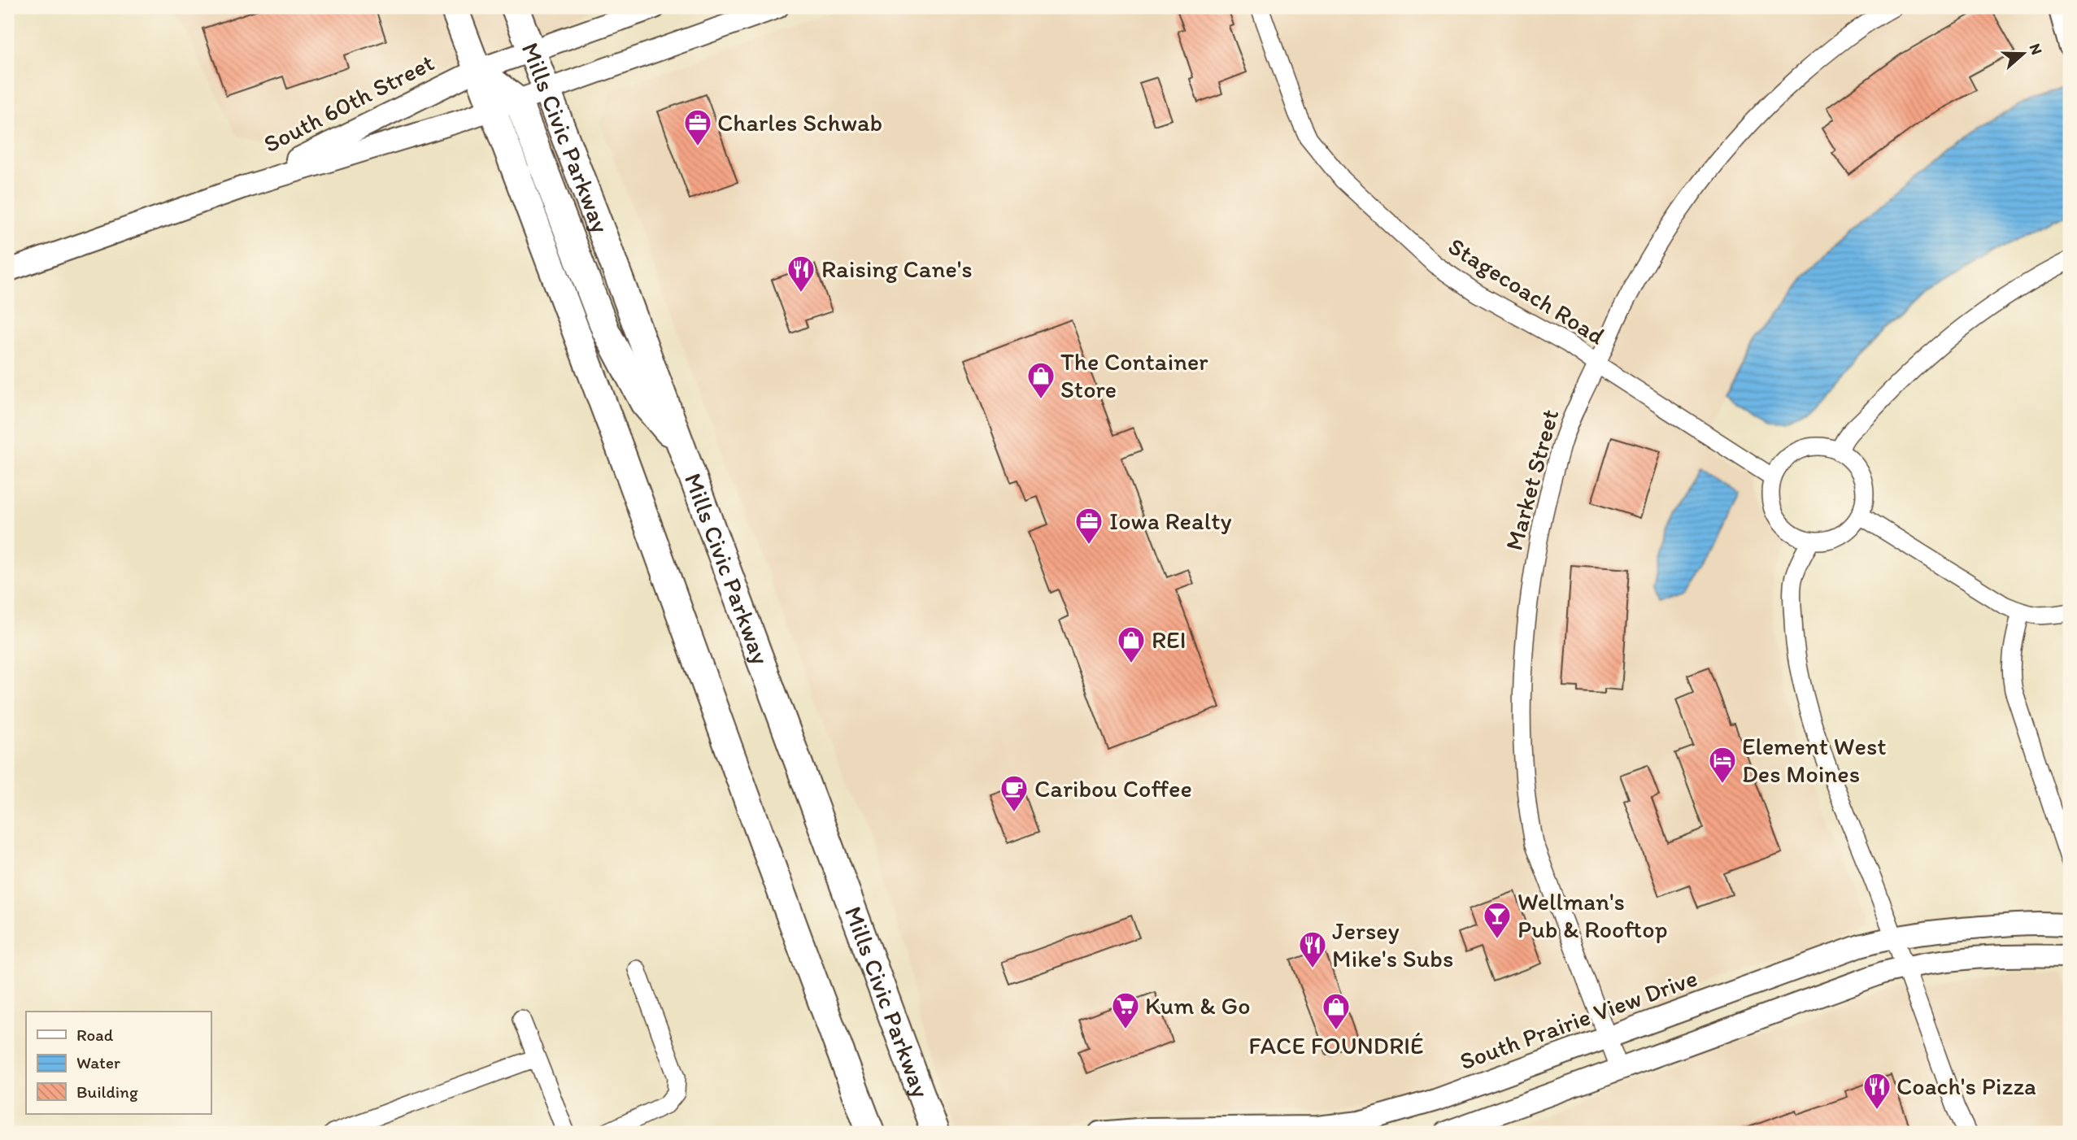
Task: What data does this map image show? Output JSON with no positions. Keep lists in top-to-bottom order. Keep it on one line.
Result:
{"streets":{"main road":["Mills Civic Parkway"],"street":["South 60th Street","Stagecoach Road","Market Street","South Prairie View Drive"]},"crossings":[["South 60th Street","Mills Civic Parkway"],["Stagecoach Road","Market Street"],["Market Street","South Prairie View Drive"]],"places":{"office":["Charles Schwab","Iowa Realty"],"restaurant":["Raising Cane's","Jersey Mike's Subs","Coach's Pizza"],"shop":["The Container Store","REI","FACE FOUNDRIÉ"],"hotel":["Element West Des Moines"],"cafe":["Caribou Coffee"],"bar":["Wellman's Pub & Rooftop"],"supermarket":["Kum & Go"]},"legend":["Road","Water","Building"],"north":"right"}
